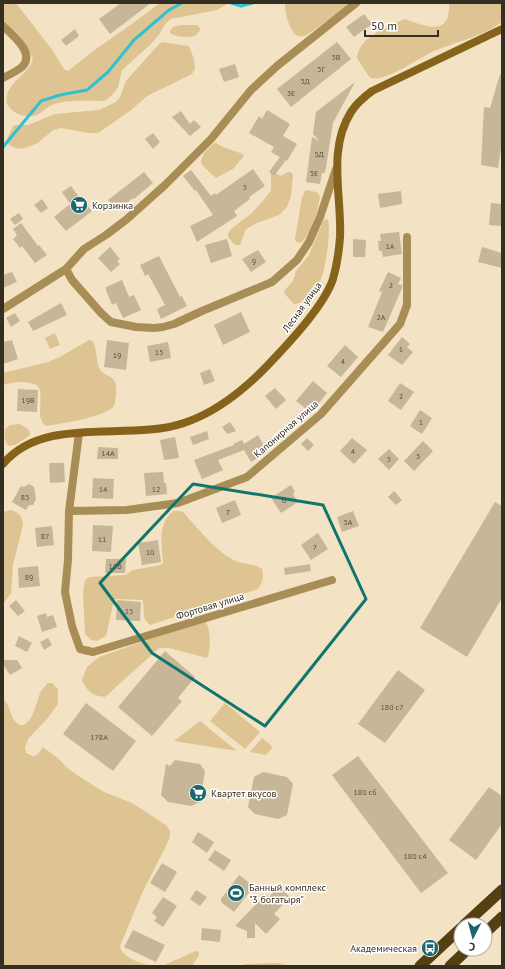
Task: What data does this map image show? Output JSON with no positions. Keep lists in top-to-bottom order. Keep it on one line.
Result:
{"streets":{"main road":["Лесная улица"],"street":["Капонирная улица","Фортовая улица"]},"crossings":[["Капонирная улица","Фортовая улица"]],"places":{"supermarket":["Корзинка","Квартет вкусов"],"sports":["Банный комплекс \"3 богатыря\""],"bus stop":["Академическая"]},"house_numbers":["3В","3Г","3Д","3Е","5Д","5Е","5","1А","9","2","2А","1","15","19","4","2","19В","1","4","14А","3","5","14","12","83","6","7","5А","87","11","7","10","11Б","89","15","180 с7","178А","180 с6","180 с4"],"scale_bar":"50 m","north":"bottom"}
